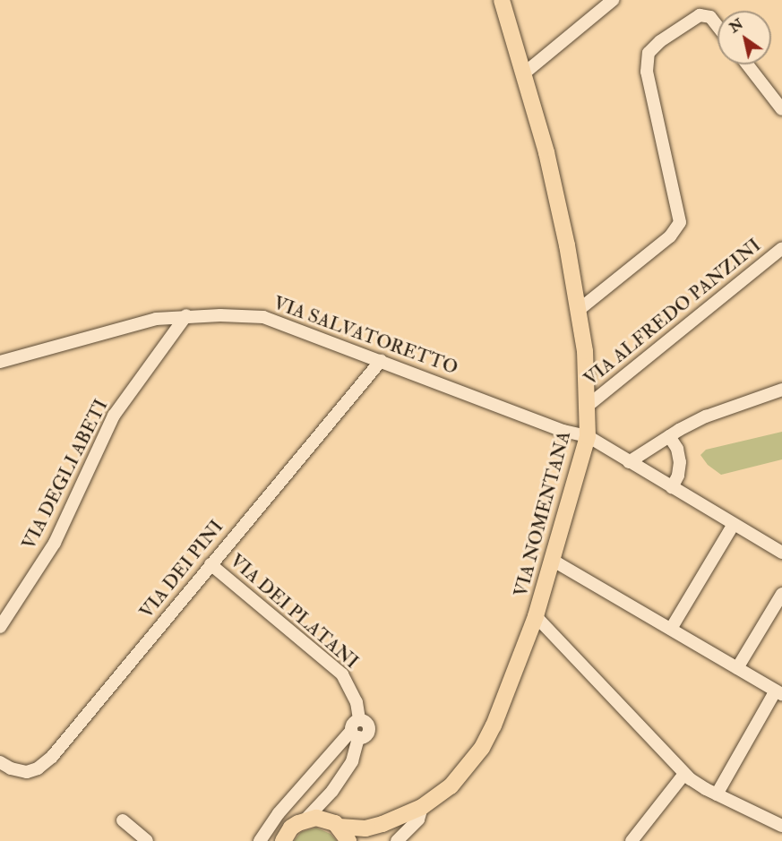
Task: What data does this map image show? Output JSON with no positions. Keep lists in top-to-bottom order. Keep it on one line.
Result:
{"streets":{"main road":["VIA NOMENTANA"],"street":["VIA ALFREDO PANZINI","VIA SALVATORETTO","VIA DEGLI ABETI","VIA DEI PINI","VIA DEI PLATANI"]},"crossings":[["VIA ALFREDO PANZINI","VIA NOMENTANA"],["VIA SALVATORETTO","VIA DEGLI ABETI"],["VIA SALVATORETTO","VIA NOMENTANA"],["VIA SALVATORETTO","VIA DEI PINI"],["VIA DEI PINI","VIA DEI PLATANI"]],"north":"top left"}
